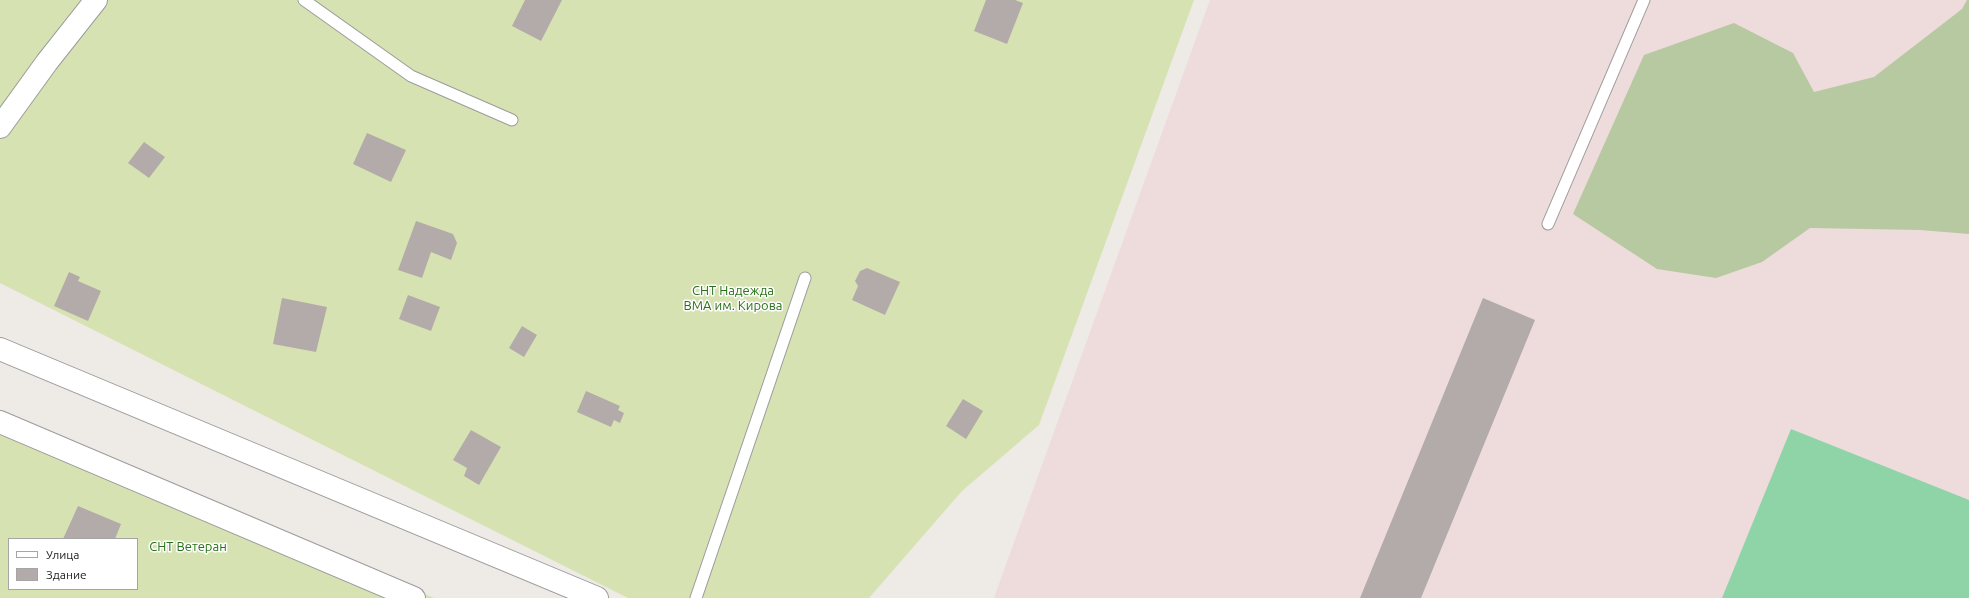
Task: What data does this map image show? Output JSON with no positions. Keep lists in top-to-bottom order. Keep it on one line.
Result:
{"parks":["СНТ Надежда ВМА им. Кирова","СНТ Ветеран"],"legend":["Улица","Здание"]}
